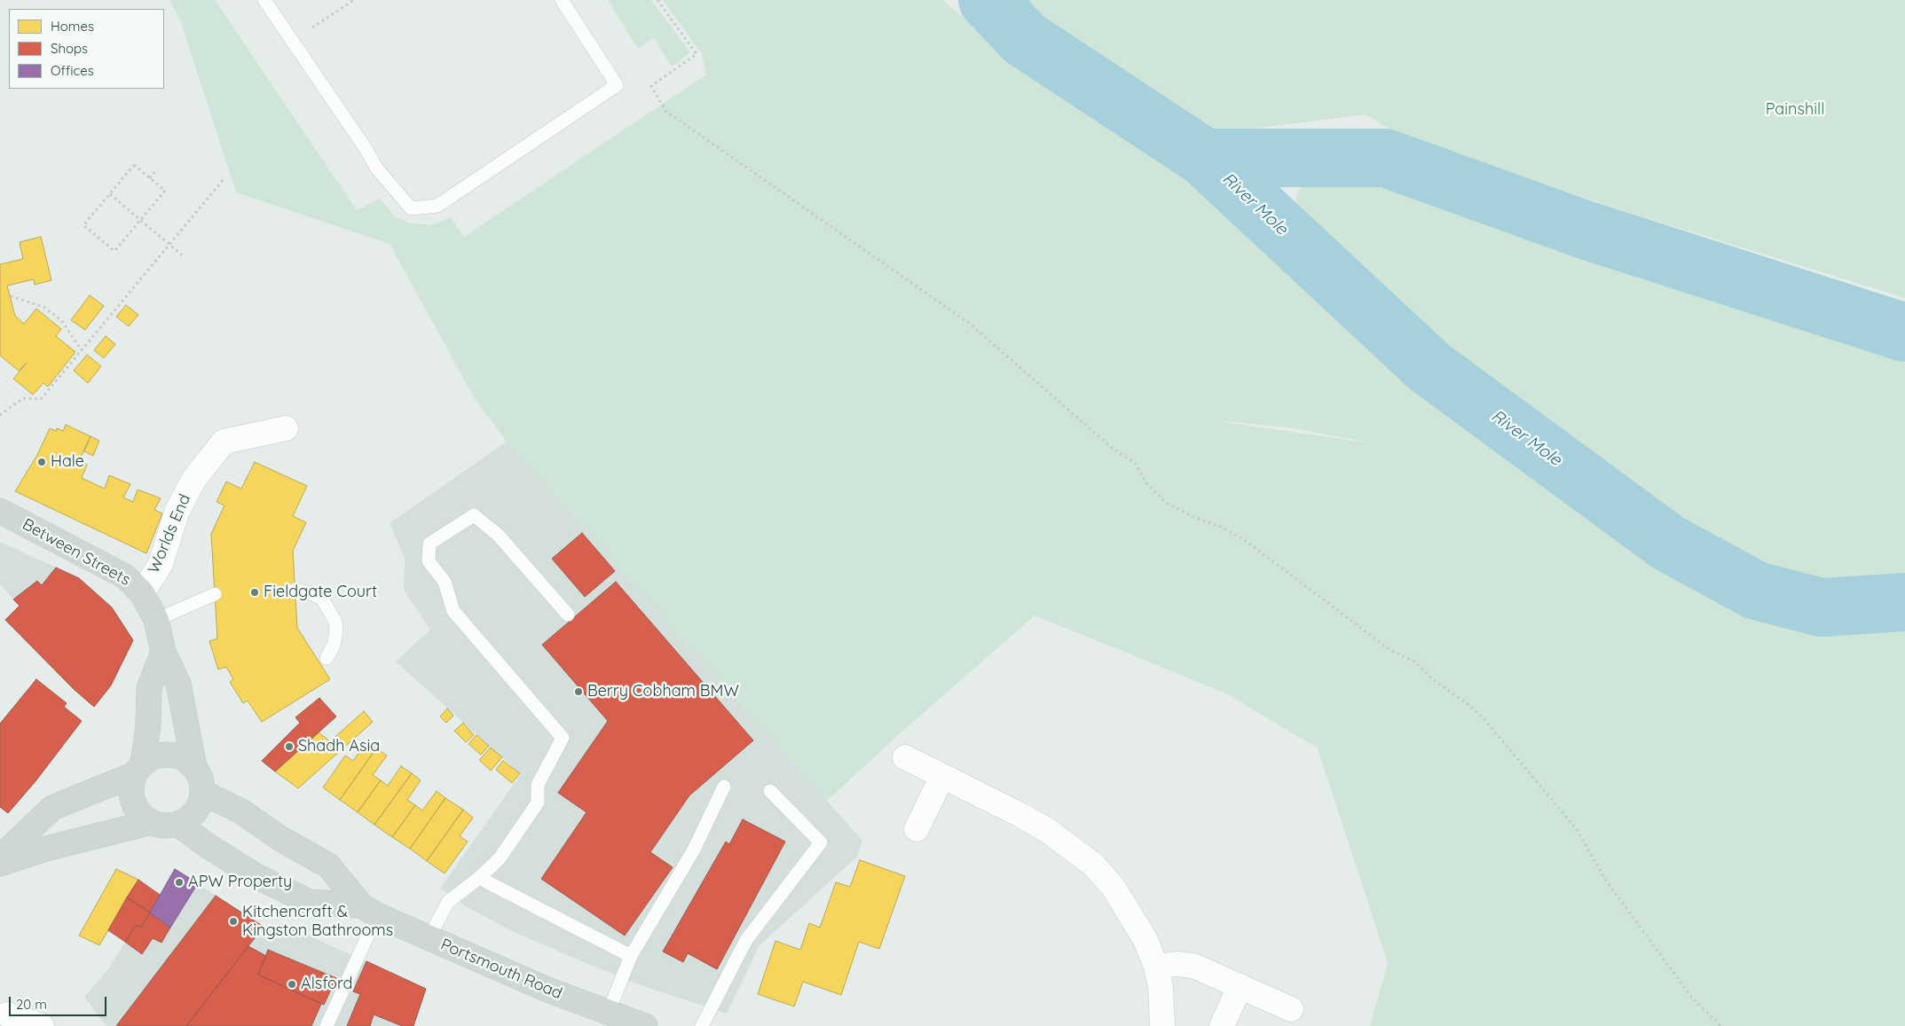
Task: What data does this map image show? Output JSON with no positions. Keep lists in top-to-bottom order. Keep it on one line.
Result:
{"streets":{"main road":["Between Streets","Portsmouth Road"],"street":["Worlds End"]},"crossings":[["Worlds End","Between Streets"],["Between Streets","Portsmouth Road"]],"water":["River Mole"],"parks":["Painshill"],"places":["Hale","Fieldgate Court","Berry Cobham BMW","Shadh Asia","APW Property","Kitchencraft & Kingston Bathrooms","Alsford"],"legend":["Homes","Shops","Offices"],"scale_bar":"20 m"}
